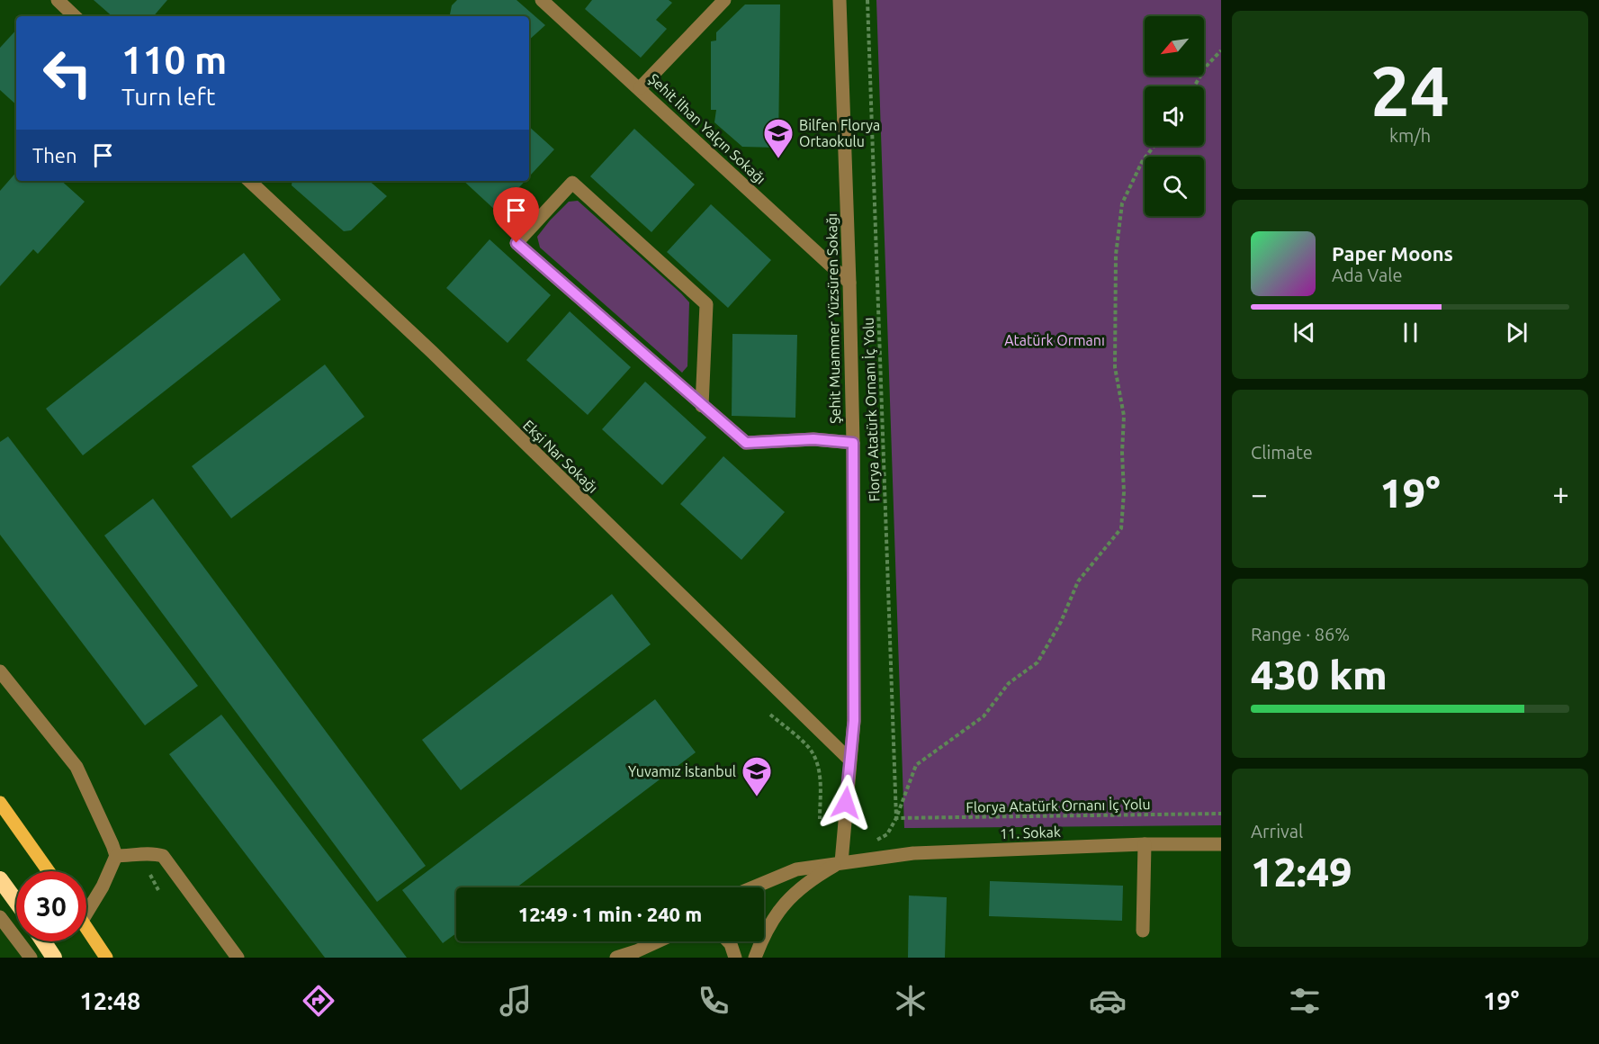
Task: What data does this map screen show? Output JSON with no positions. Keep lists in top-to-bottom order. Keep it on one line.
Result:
{"streets":{"street":["Şehit İlhan Yalçın Sokağı","Şehit Muammer Yüzsüren Sokağı","Ekşi Nar Sokağı","11. Sokak"],"path":["Florya Atatürk Ornanı İç Yolu"]},"crossings":[["Şehit İlhan Yalçın Sokağı","Şehit Muammer Yüzsüren Sokağı"],["Şehit Muammer Yüzsüren Sokağı","Ekşi Nar Sokağı"],["Şehit Muammer Yüzsüren Sokağı","11. Sokak"]],"parks":["Atatürk Ormanı"],"places":{"school or university":["Bilfen Florya Ortaokulu","Yuvamız İstanbul"]},"north":"bottom left","page":{"tile":[["24","km/h"],"Climate",["Range · 86%","430 km"],["Arrival","12:49"]],"turn":["110 m","Turn left"],"then":"Then","song":["Paper Moons","Ada Vale"],"heat":["−","19°","+"],"limit":"30","trip":"12:49 · 1 min · 240 m","tabs":["12:48","19°"]}}
